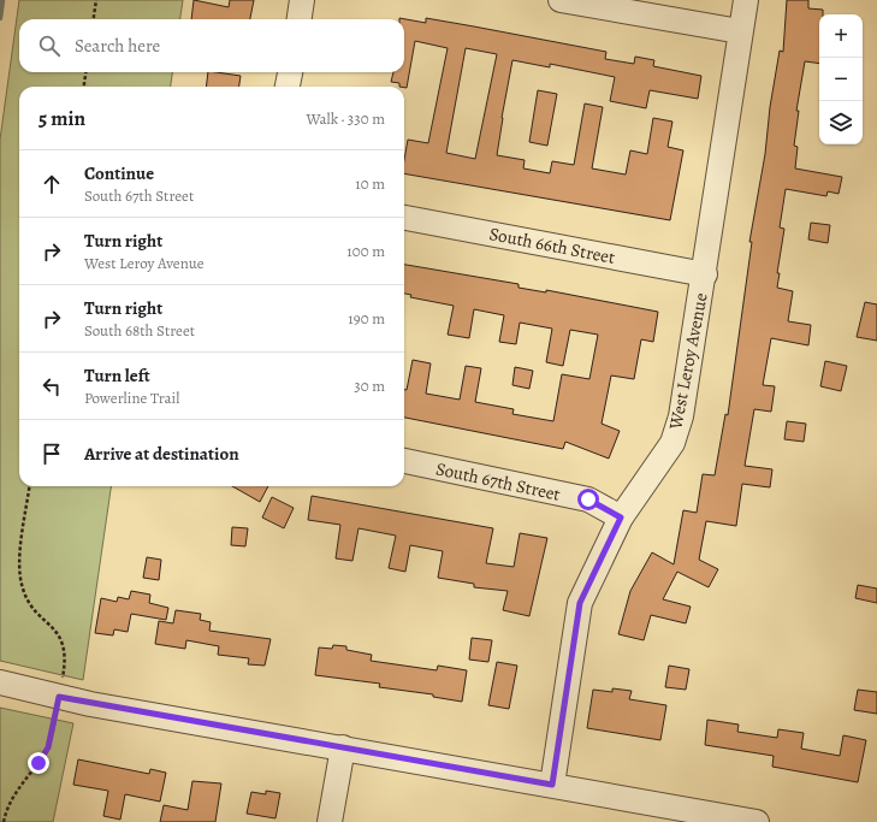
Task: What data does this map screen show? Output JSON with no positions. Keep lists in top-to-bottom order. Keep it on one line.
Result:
{"streets":{"street":["South 66th Street","West Leroy Avenue","South 67th Street"]},"crossings":[["South 66th Street","West Leroy Avenue"],["West Leroy Avenue","South 67th Street"]],"page":{"map_buttons":["+","−"],"search":"Search here","heading":["5 min","Walk · 330 m"],"list":[["Continue","South 67th Street","10 m"],["Turn right","West Leroy Avenue","100 m"],["Turn right","South 68th Street","190 m"],["Turn left","Powerline Trail","30 m"],"Arrive at destination"]}}
